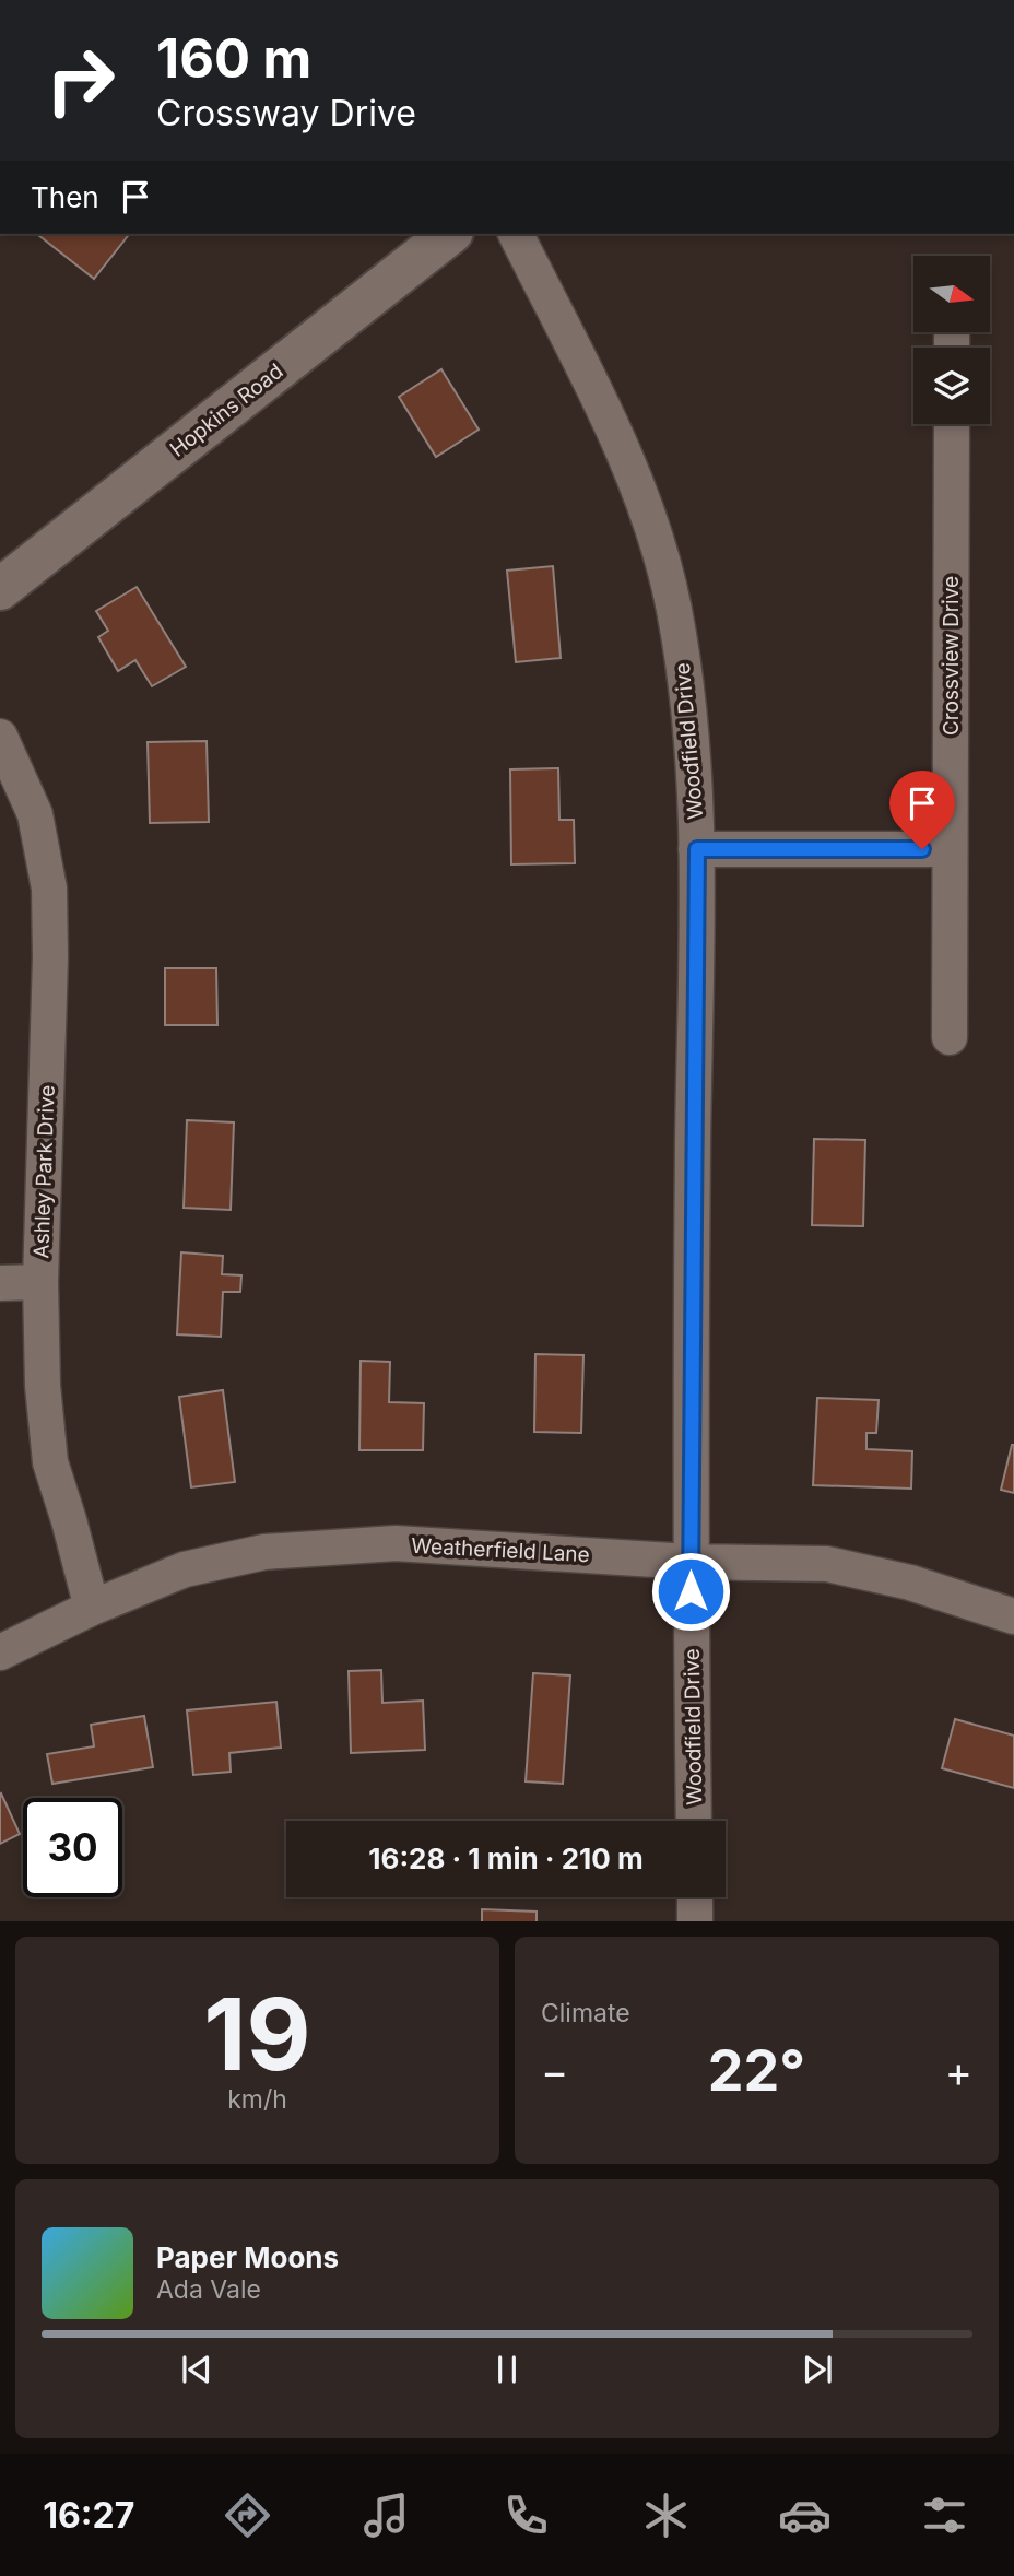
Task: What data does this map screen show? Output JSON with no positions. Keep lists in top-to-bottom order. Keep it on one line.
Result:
{"streets":{"main road":["Hopkins Road"],"street":["Crossview Drive","Woodfield Drive","Ashley Park Drive","Weatherfield Lane"]},"crossings":[["Woodfield Drive","Weatherfield Lane"],["Ashley Park Drive","Weatherfield Lane"]],"north":"right","page":{"turn":["160 m","Crossway Drive"],"then":"Then","limit":"30","trip":"16:28 · 1 min · 210 m","tile":[["19","km/h"],"Climate"],"heat":["−","22°","+"],"song":["Paper Moons","Ada Vale"],"tabs":"16:27"}}
